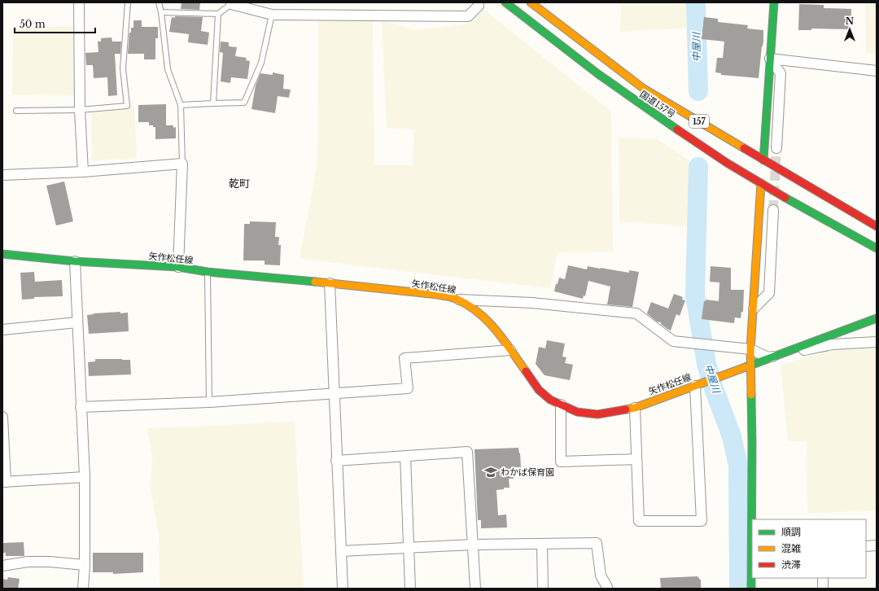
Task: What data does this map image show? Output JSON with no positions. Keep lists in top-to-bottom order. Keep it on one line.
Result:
{"streets":{"main road":["国道157号","157","矢作松任線"]},"districts":["乾町"],"water":["中屋川"],"places":{"school or university":["わかば保育園"]},"legend":["順調","混雑","渋滞"],"scale_bar":"50 m","north":"top"}
